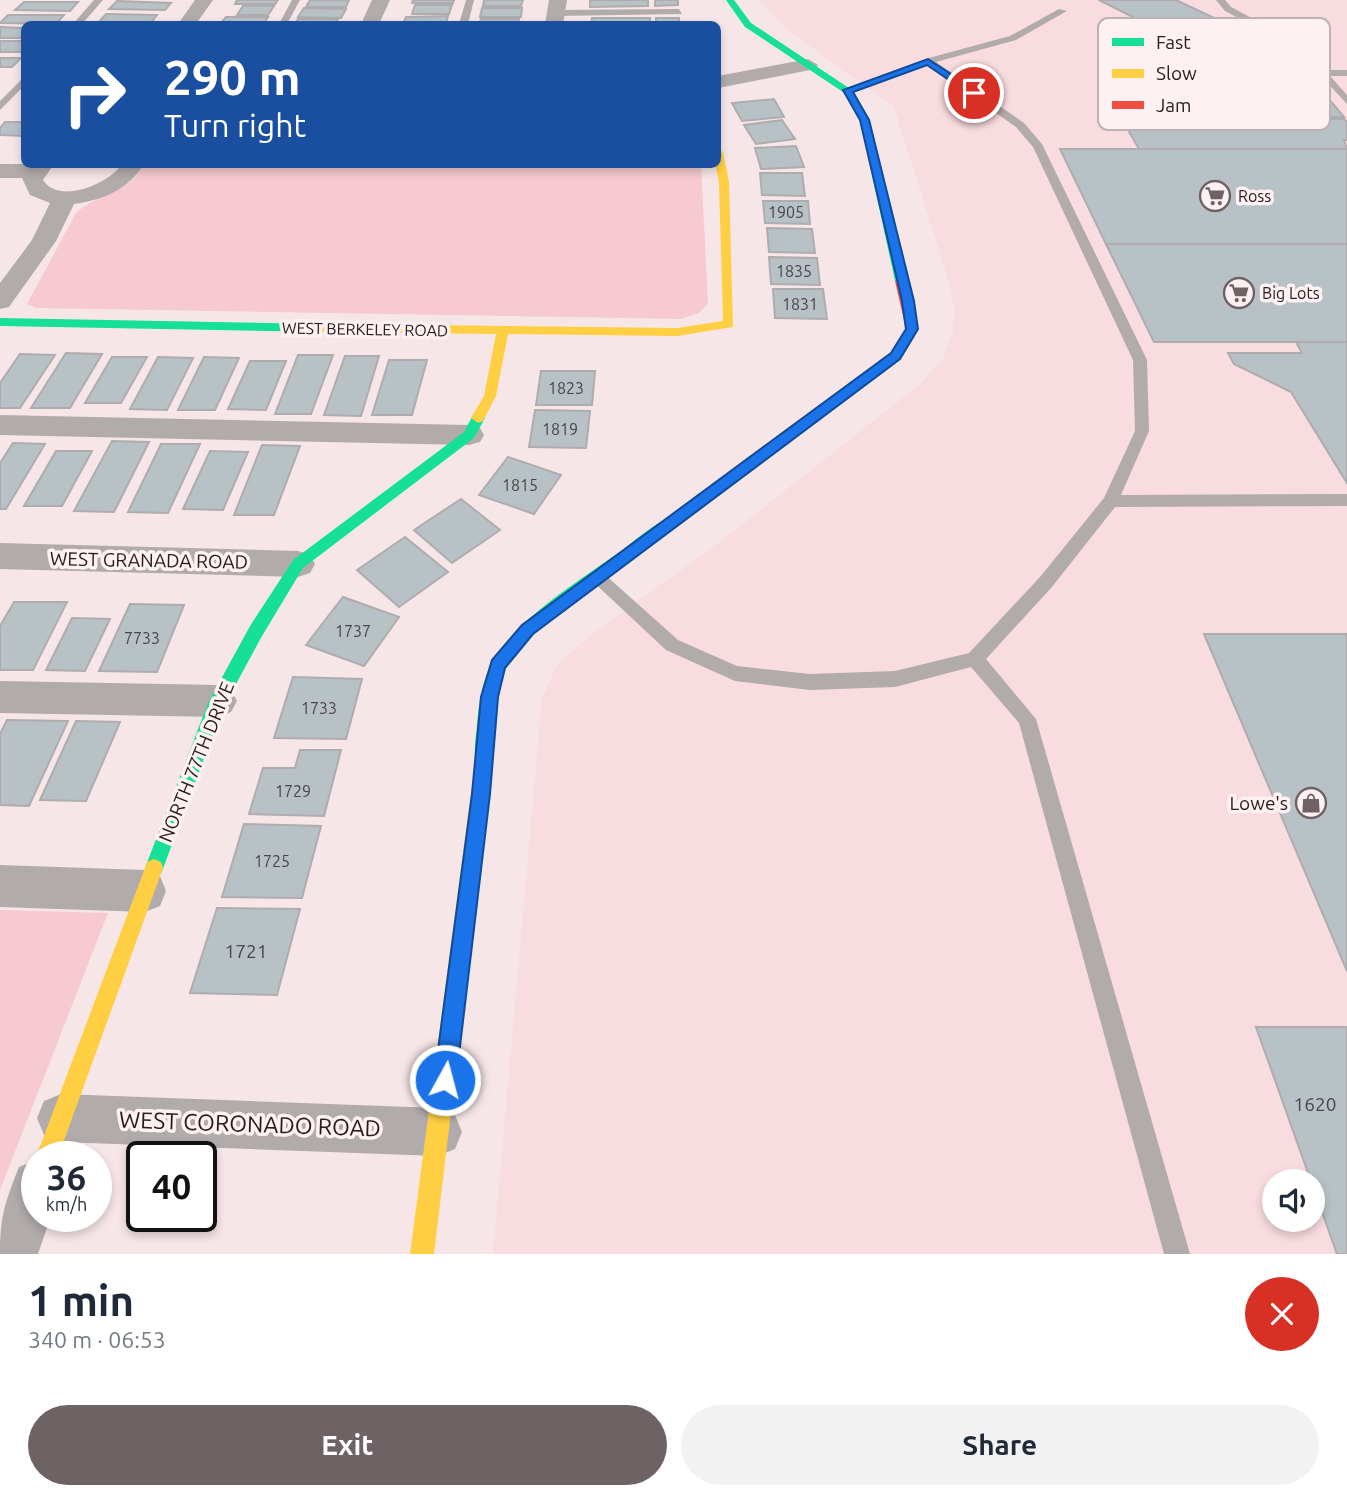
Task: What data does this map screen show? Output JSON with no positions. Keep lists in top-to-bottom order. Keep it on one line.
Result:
{"streets":{"street":["WEST BERKELEY ROAD","WEST GRANADA ROAD","NORTH 77TH DRIVE","WEST CORONADO ROAD"]},"crossings":[["WEST BERKELEY ROAD","NORTH 77TH DRIVE"],["WEST GRANADA ROAD","NORTH 77TH DRIVE"],["NORTH 77TH DRIVE","WEST CORONADO ROAD"]],"places":{"supermarket":["Ross","Big Lots"],"shop":["Lowe's"]},"house_numbers":["1905","1835","1831","1823","1819","1815","1737","7733","1733","1729","1725","1721","1620"],"legend":["Fast","Slow","Jam"],"page":{"turn":["290 m","Turn right"],"speed":"36 km/h","limit":"40","heading":["1 min","340 m · 06:53"],"buttons":["Exit","Share"]}}
